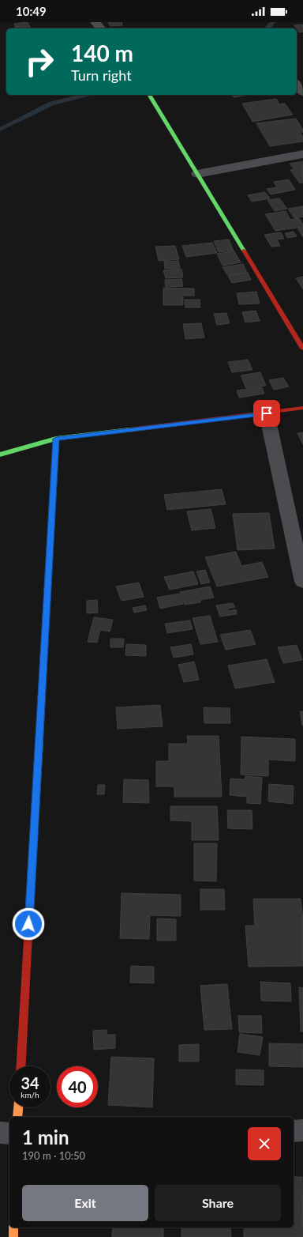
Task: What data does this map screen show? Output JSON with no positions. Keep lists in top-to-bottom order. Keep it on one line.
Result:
{"page":{"status":"10:49","turn":["140 m","Turn right"],"speed":"34 km/h","limit":"40","heading":["1 min","190 m · 10:50"],"buttons":["Exit","Share"]}}
